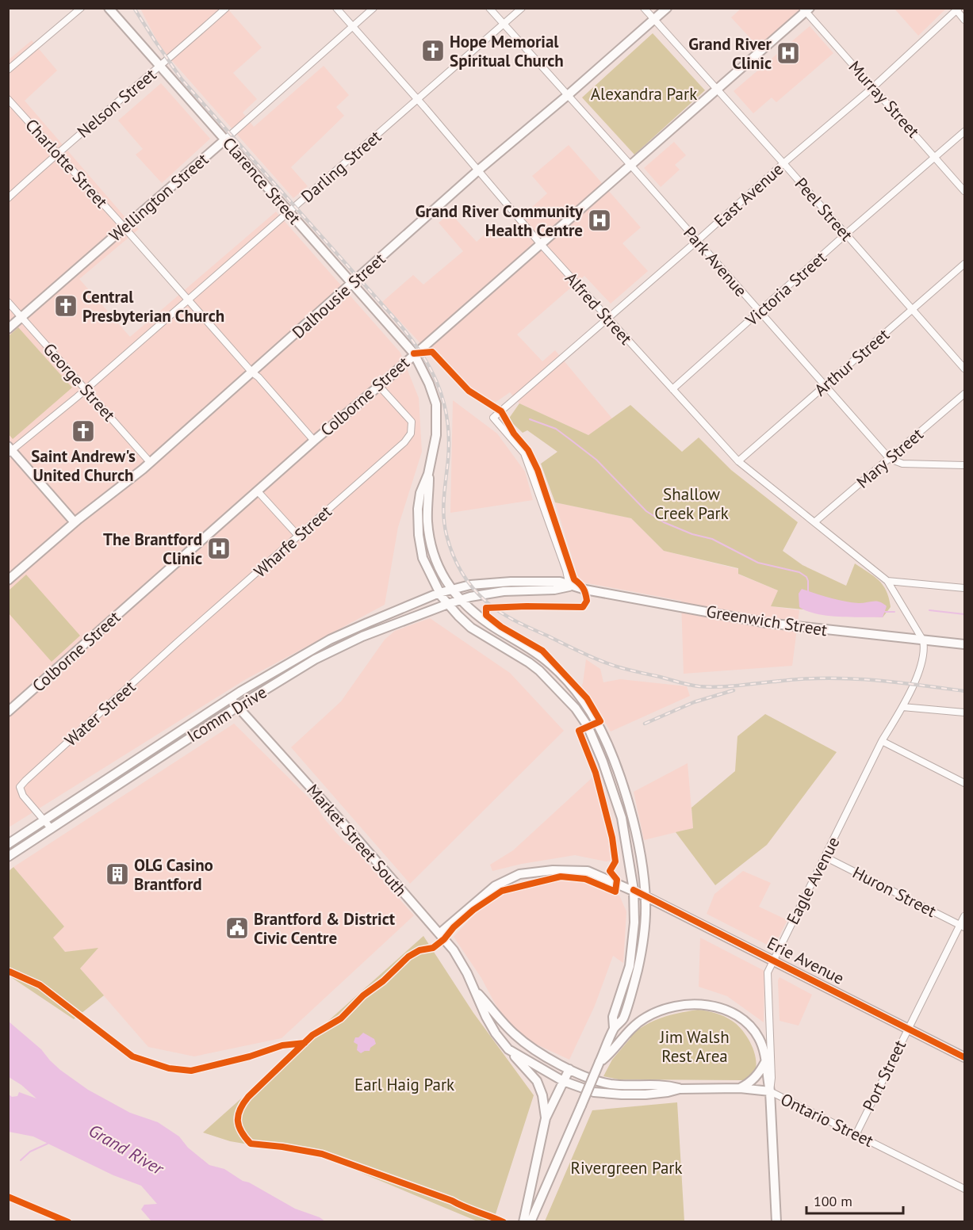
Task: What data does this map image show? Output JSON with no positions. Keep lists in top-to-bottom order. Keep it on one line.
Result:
{"streets":{"main road":["Clarence Street","Wellington Street","Dalhousie Street","Colborne Street","Greenwich Street","Icomm Drive","Market Street South","Eagle Avenue","Erie Avenue","Ontario Street"],"street":["Murray Street","Nelson Street","Charlotte Street","Darling Street","East Avenue","Peel Street","Park Avenue","Victoria Street","Alfred Street","Arthur Street","George Street","Mary Street","Wharfe Street","Water Street","Huron Street","Port Street"]},"crossings":[["Murray Street","East Avenue"],["Murray Street","Victoria Street"],["Murray Street","Colborne Street"],["Nelson Street","Charlotte Street"],["Nelson Street","Clarence Street"],["Charlotte Street","Darling Street"],["Charlotte Street","Wellington Street"],["Charlotte Street","Dalhousie Street"],["Charlotte Street","Colborne Street"],["Darling Street","Clarence Street"],["Darling Street","Park Avenue"],["Darling Street","Alfred Street"],["Darling Street","George Street"],["Clarence Street","Wellington Street"],["Clarence Street","Dalhousie Street"],["Clarence Street","Colborne Street"],["East Avenue","Peel Street"],["East Avenue","Park Avenue"],["East Avenue","Alfred Street"],["East Avenue","Greenwich Street"],["Wellington Street","Alfred Street"],["Wellington Street","George Street"],["Peel Street","Victoria Street"],["Peel Street","Dalhousie Street"],["Peel Street","Arthur Street"],["Peel Street","Colborne Street"],["Park Avenue","Victoria Street"],["Park Avenue","Dalhousie Street"],["Park Avenue","Arthur Street"],["Park Avenue","Colborne Street"],["Park Avenue","Mary Street"],["Victoria Street","Alfred Street"],["Dalhousie Street","Alfred Street"],["Dalhousie Street","George Street"],["Alfred Street","Arthur Street"],["Alfred Street","Colborne Street"],["Alfred Street","Mary Street"],["Alfred Street","Greenwich Street"],["Alfred Street","Eagle Avenue"],["Colborne Street","Wharfe Street"],["Wharfe Street","Water Street"],["Greenwich Street","Icomm Drive"],["Greenwich Street","Eagle Avenue"],["Water Street","Icomm Drive"],["Icomm Drive","Market Street South"],["Market Street South","Erie Avenue"],["Market Street South","Ontario Street"],["Eagle Avenue","Huron Street"],["Eagle Avenue","Erie Avenue"],["Eagle Avenue","Ontario Street"],["Huron Street","Port Street"],["Erie Avenue","Port Street"],["Port Street","Ontario Street"]],"water":["Grand River"],"parks":["Alexandra Park","Shallow Creek Park","Jim Walsh Rest Area","Earl Haig Park","Rivergreen Park"],"places":{"church":["Hope Memorial Spiritual Church","Central Presbyterian Church","Saint Andrew's United Church"],"hospital":["Grand River Clinic","Grand River Community Health Centre","The Brantford Clinic"],"building":["OLG Casino Brantford"],"public building":["Brantford & District Civic Centre"]},"scale_bar":"100 m"}
